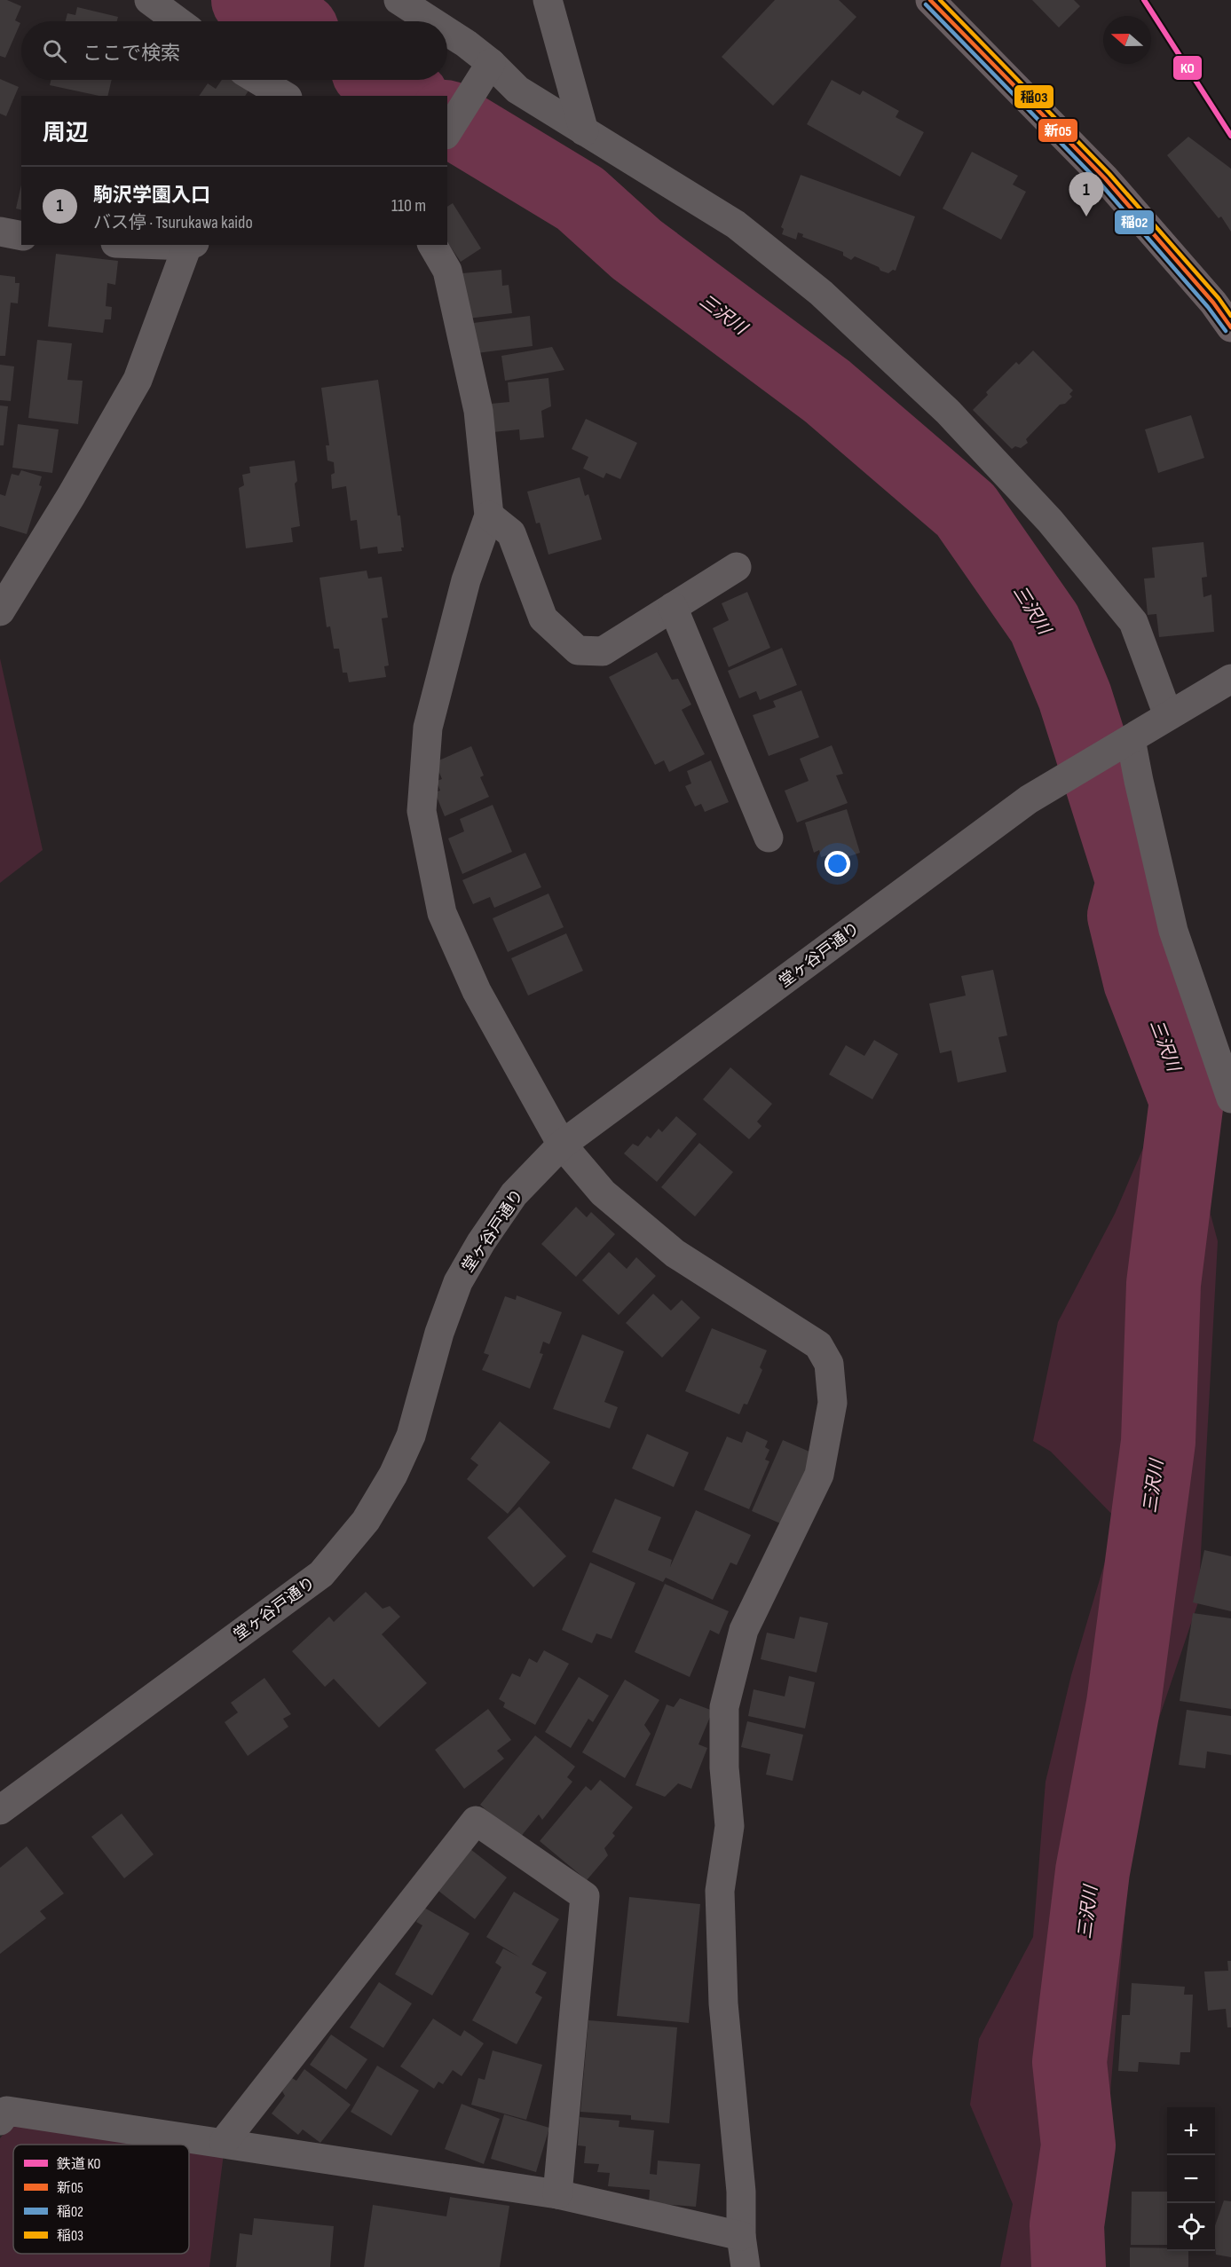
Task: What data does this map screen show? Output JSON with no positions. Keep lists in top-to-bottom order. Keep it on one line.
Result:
{"streets":{"street":["堂ヶ谷戸通り"]},"water":["三沢川"],"lines":["rail line KO","transit line 新05","transit line 稲03","transit line 稲02"],"legend":["鉄道 KO","新05","稲02","稲03"],"north":"left","page":{"search":"ここで検索","heading":"周辺","list":[{"mark":"1","name":"駒沢学園入口","note":"バス停 · Tsurukawa kaido","value":"110 m"}],"pins":"1","map_buttons":["+","−"]}}
